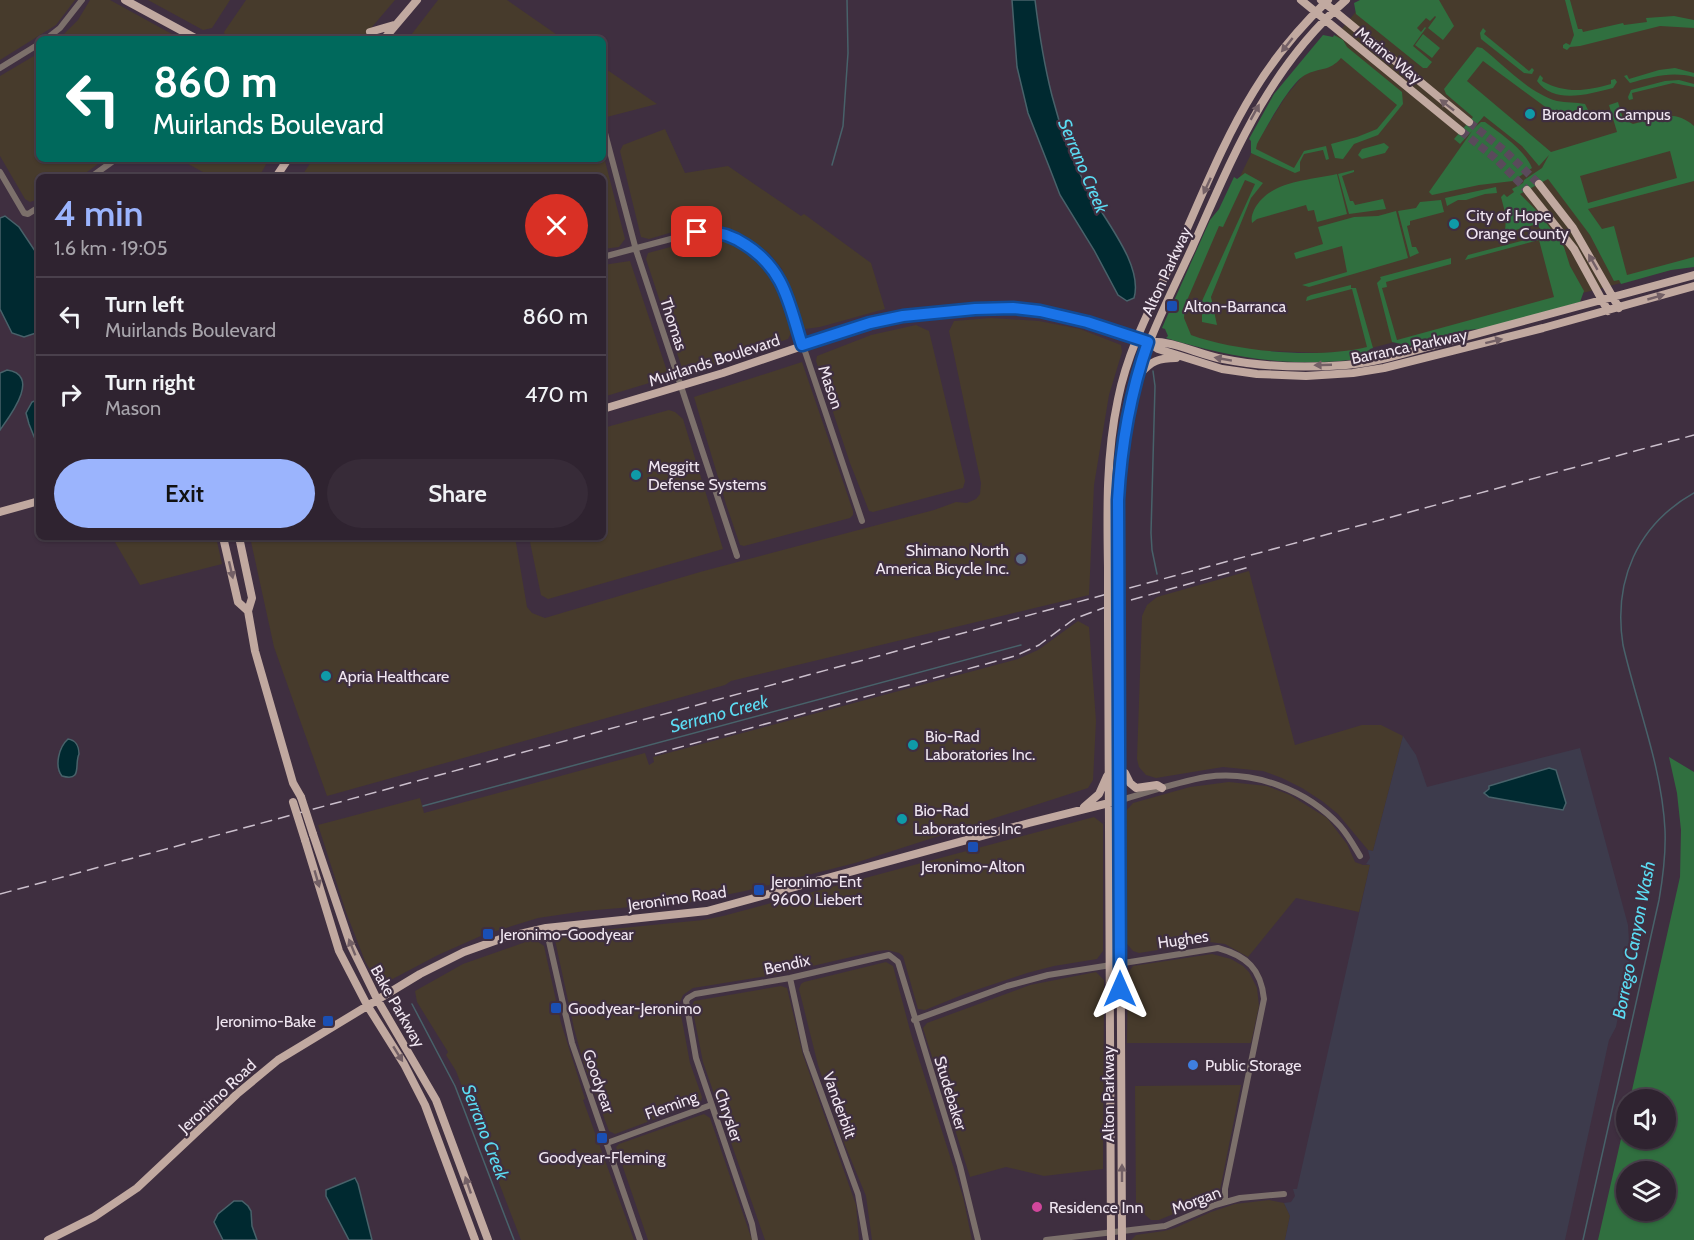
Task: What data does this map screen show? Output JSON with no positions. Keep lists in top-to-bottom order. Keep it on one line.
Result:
{"streets":{"main road":["Marine Way","Alton Parkway","Barranca Parkway","Muirlands Boulevard","Jeronimo Road","Bake Parkway"],"street":["Thomas","Mason","Hughes","Bendix","Goodyear","Studebaker","Fleming","Vanderbilt","Chrysler","Morgan"]},"crossings":[["Marine Way","Alton Parkway"],["Alton Parkway","Barranca Parkway"],["Alton Parkway","Muirlands Boulevard"],["Alton Parkway","Jeronimo Road"],["Alton Parkway","Hughes"],["Alton Parkway","Morgan"],["Thomas","Muirlands Boulevard"],["Thomas","Mason"],["Barranca Parkway","Muirlands Boulevard"],["Muirlands Boulevard","Mason"],["Jeronimo Road","Bake Parkway"],["Jeronimo Road","Goodyear"],["Hughes","Studebaker"],["Hughes","Morgan"],["Bendix","Studebaker"],["Bendix","Vanderbilt"],["Bendix","Chrysler"],["Goodyear","Fleming"],["Fleming","Chrysler"]],"water":["Serrano Creek","Borrego Canyon Wash"],"places":{"other":["Broadcom Campus","City of Hope Orange County","Meggitt Defense Systems","Shimano North America Bicycle Inc.","Apria Healthcare","Bio-Rad Laboratories Inc.","Bio-Rad Laboratories Inc","Public Storage","Residence Inn"],"transit":["Alton-Barranca","Jeronimo-Alton","Jeronimo-Ent 9600 Liebert","Jeronimo-Goodyear","Goodyear-Jeronimo","Jeronimo-Bake","Goodyear-Fleming"]},"page":{"turn":["860 m","Muirlands Boulevard"],"heading":["4 min","1.6 km · 19:05"],"list":[{"name":"Turn left","note":"Muirlands Boulevard","value":"860 m"},{"name":"Turn right","note":"Mason","value":"470 m"}],"buttons":["Exit","Share"]}}
